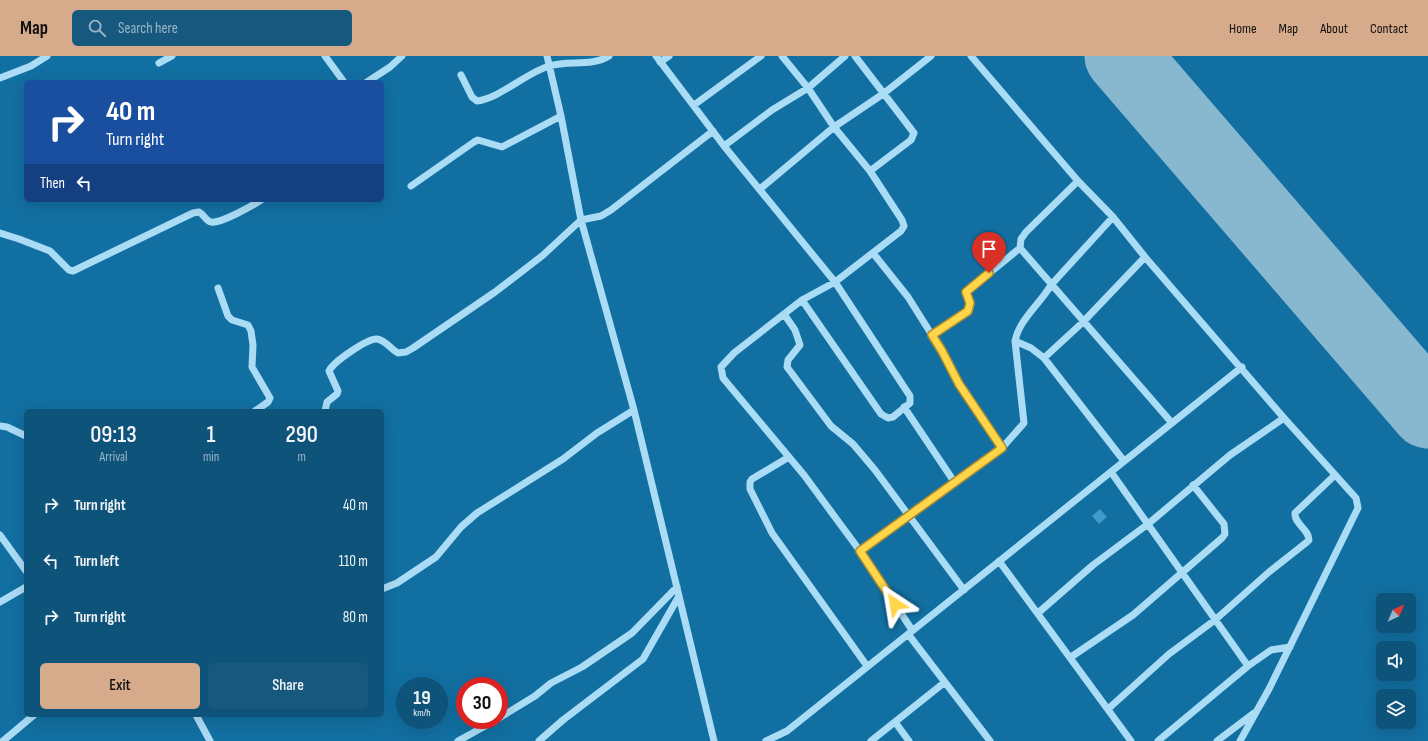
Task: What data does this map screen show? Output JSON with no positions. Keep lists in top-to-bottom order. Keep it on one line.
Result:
{"north":"top right","page":{"header":"Map","search":"Search here","nav":["Home","Map","About","Contact"],"turn":["40 m","Turn right"],"then":"Then","eta":["09:13","Arrival","1","min","290","m"],"list":[{"name":"Turn right","value":"40 m"},{"name":"Turn left","value":"110 m"},{"name":"Turn right","value":"80 m"}],"buttons":["Exit","Share"],"speed":"19 km/h","limit":"30"}}
